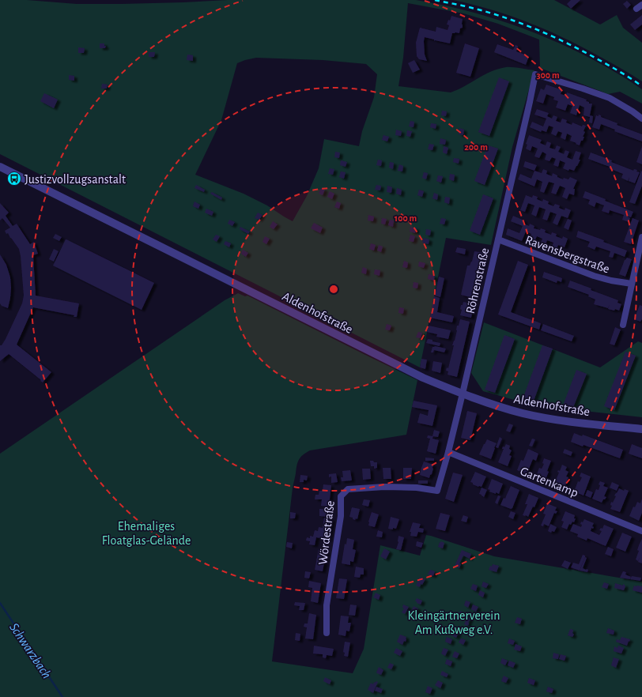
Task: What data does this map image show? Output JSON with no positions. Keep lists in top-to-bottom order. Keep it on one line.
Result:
{"streets":{"street":["Ravensbergstraße","Röhrenstraße","Aldenhofstraße","Gartenkamp","Wördestraße"]},"crossings":[["Ravensbergstraße","Röhrenstraße"],["Röhrenstraße","Aldenhofstraße"],["Röhrenstraße","Gartenkamp"],["Röhrenstraße","Wördestraße"]],"water":["Schwarzbach"],"parks":["Ehemaliges Floatglas-Gelände","Kleingärtnerverein Am Kußweg e.V."],"places":{"bus stop":["Justizvollzugsanstalt"]},"rings":["300 m","200 m","100 m"]}
